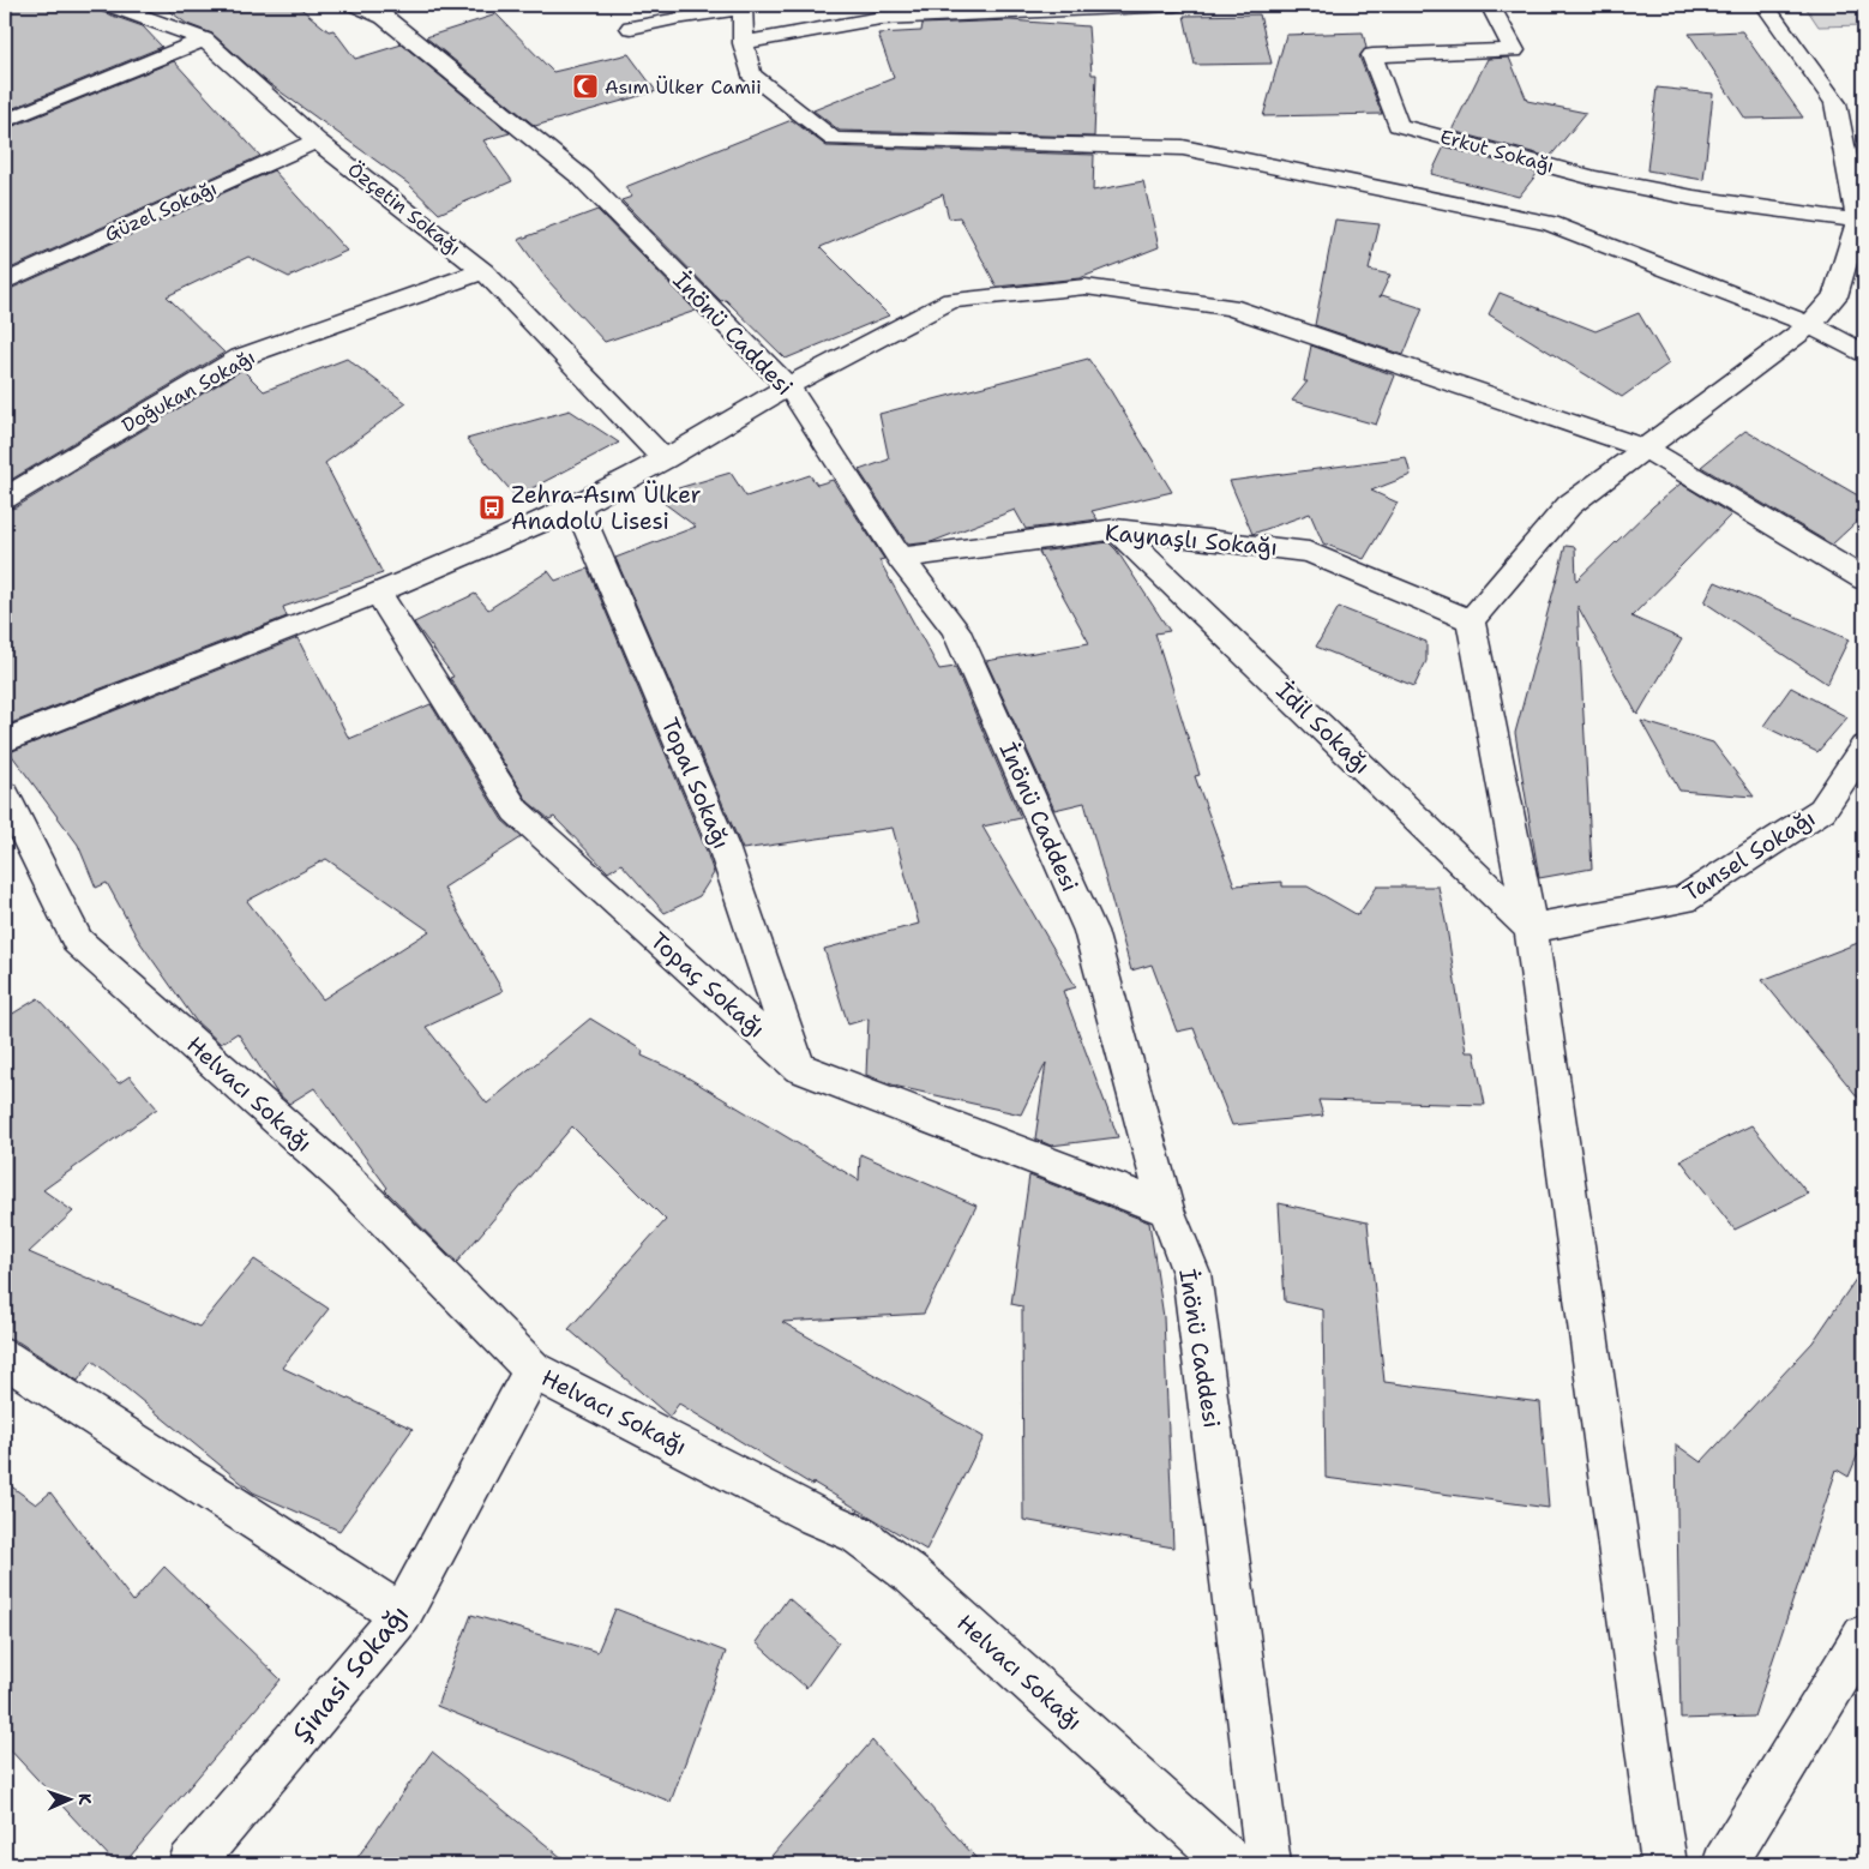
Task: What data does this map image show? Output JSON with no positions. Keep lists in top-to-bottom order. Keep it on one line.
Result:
{"streets":{"street":["Erkut Sokağı","Özçetin Sokağı","Güzel Sokağı","İnönü Caddesi","Doğukan Sokağı","Kaynaşlı Sokağı","İdil Sokağı","Topal Sokağı","Tansel Sokağı","Topaç Sokağı","Helvacı Sokağı","Şinasi Sokağı"]},"crossings":[["Özçetin Sokağı","Güzel Sokağı"],["Özçetin Sokağı","Doğukan Sokağı"],["İnönü Caddesi","Kaynaşlı Sokağı"],["İnönü Caddesi","Topaç Sokağı"],["Kaynaşlı Sokağı","İdil Sokağı"],["İdil Sokağı","Tansel Sokağı"],["Topal Sokağı","Topaç Sokağı"],["Helvacı Sokağı","Şinasi Sokağı"]],"places":{"mosque":["Asım Ülker Camii"],"bus stop":["Zehra-Asım Ülker Anadolu Lisesi"]},"north":"right"}
